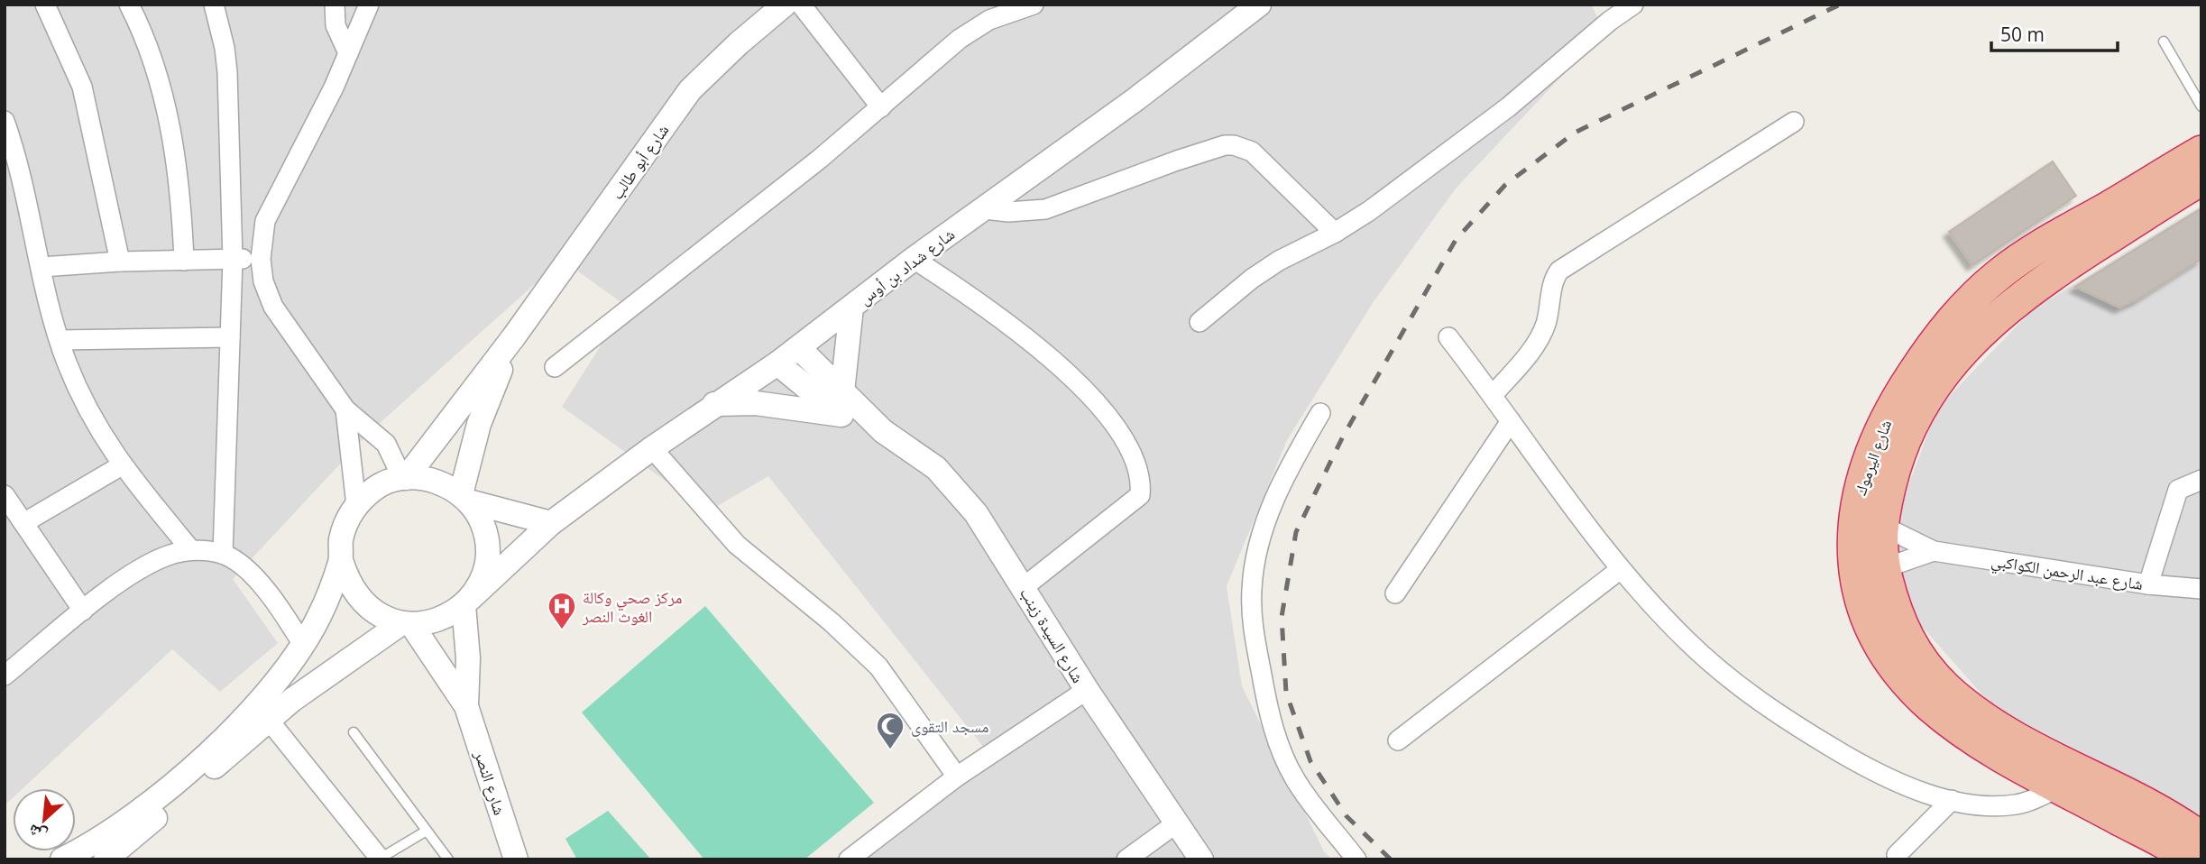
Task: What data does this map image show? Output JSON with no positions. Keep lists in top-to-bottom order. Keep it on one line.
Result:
{"streets":{"highway":["شارع اليرموك"],"street":["شارع أبو طالب","شارع شداد بن أوس","شارع عبد الرحمن الكواكبي","شارع السيدة زينب","شارع النصر"]},"crossings":[["شارع أبو طالب","شارع شداد بن أوس"],["شارع أبو طالب","شارع النصر"],["شارع شداد بن أوس","شارع السيدة زينب"],["شارع شداد بن أوس","شارع النصر"],["شارع اليرموك","شارع عبد الرحمن الكواكبي"]],"places":{"hospital":["مركز صحي وكالة الغوث النصر"],"mosque":["مسجد التقوى"]},"scale_bar":"50 m","north":"bottom left"}
